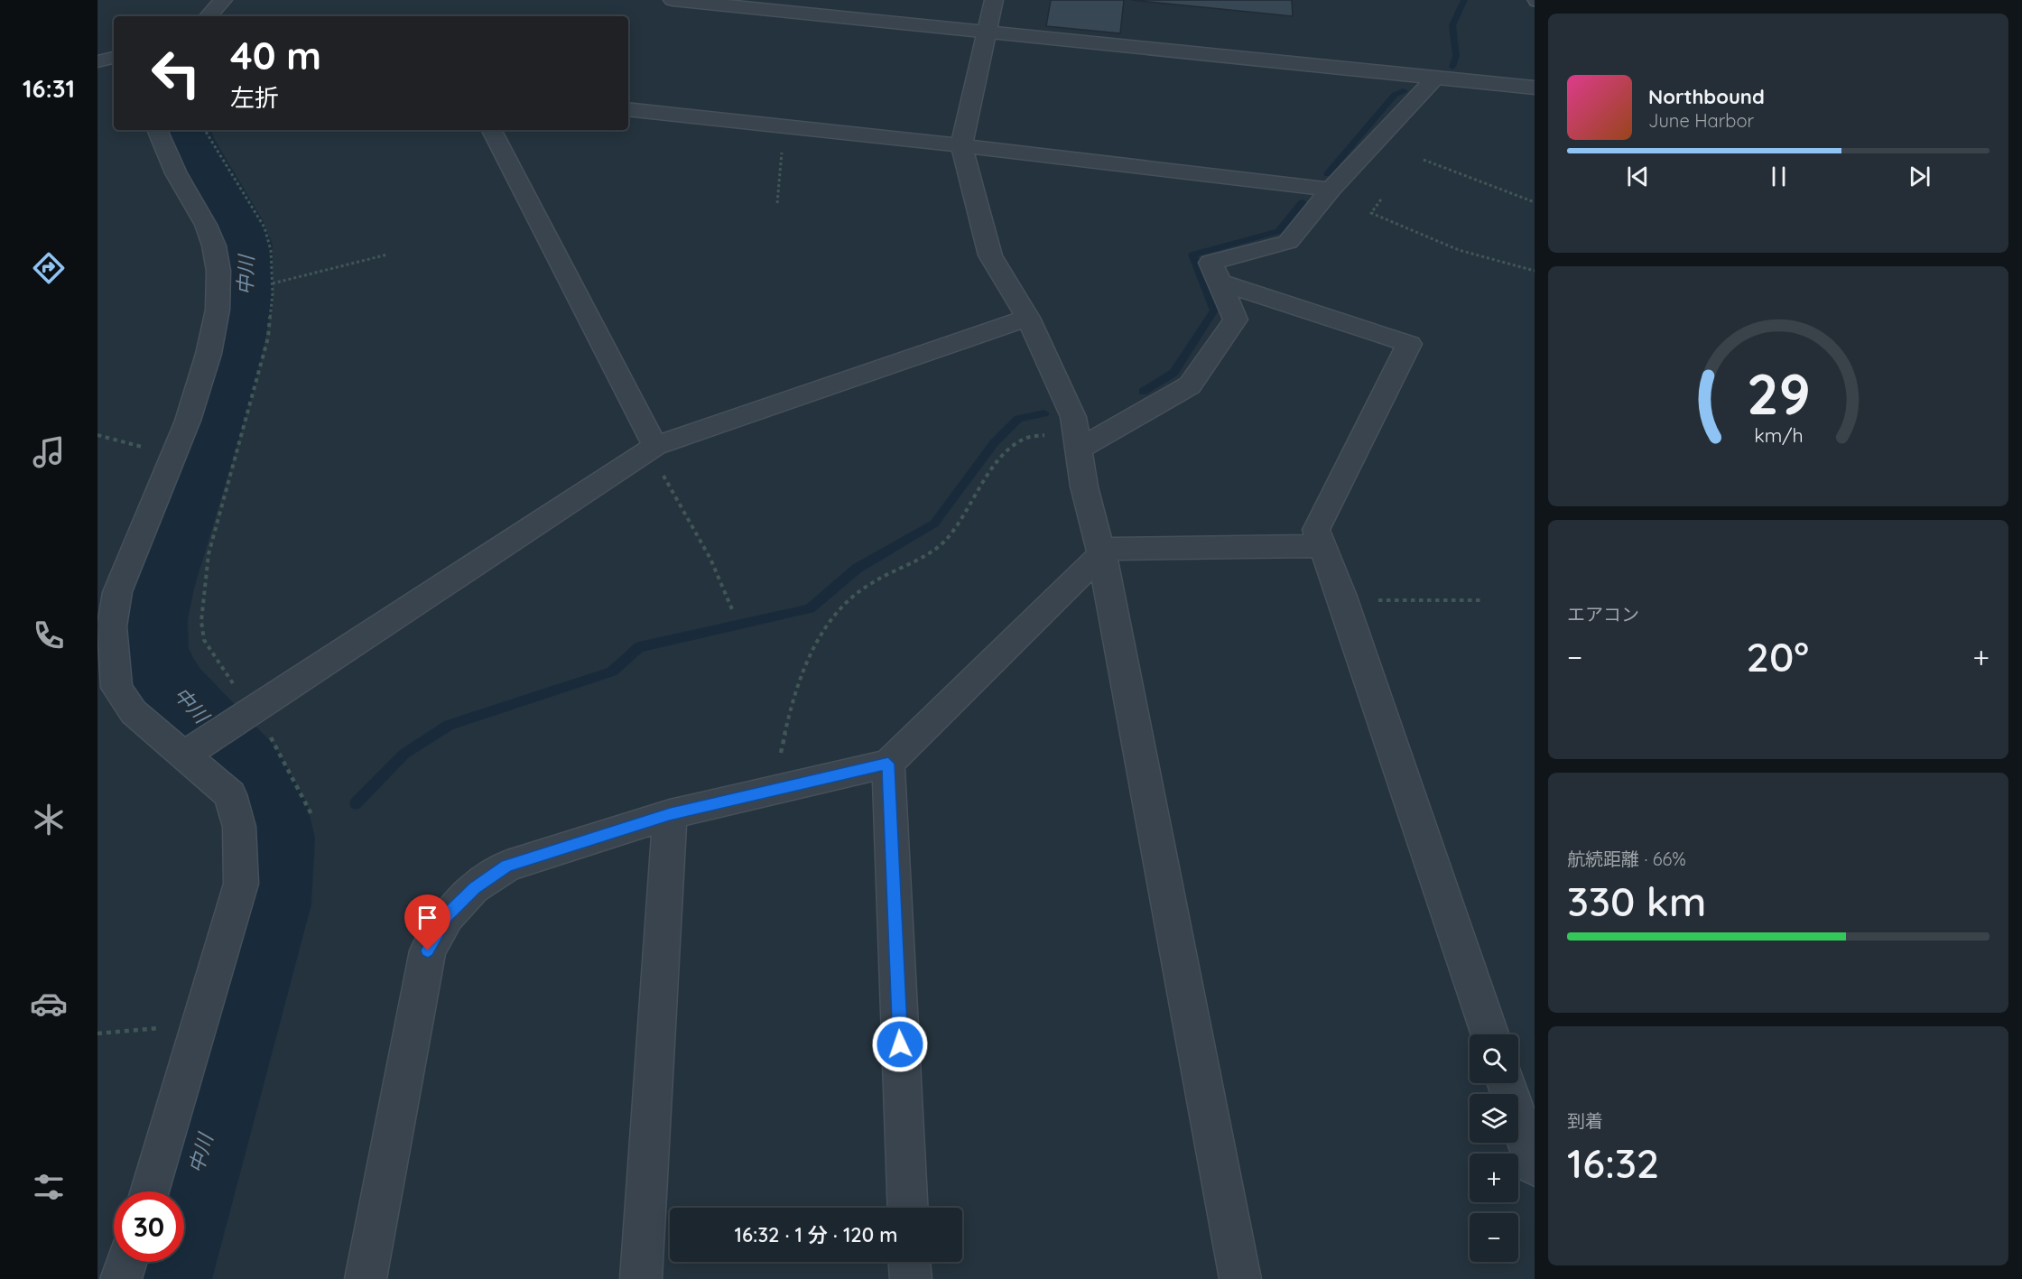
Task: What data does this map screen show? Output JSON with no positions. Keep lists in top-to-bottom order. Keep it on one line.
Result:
{"water":["中川"],"page":{"tabs":"16:31","turn":["40 m","左折"],"song":["Northbound","June Harbor"],"tile":["エアコン",["航続距離 · 66%","330 km"],["到着","16:32"]],"heat":["−","20°","+"],"map_buttons":["+","−"],"limit":"30","trip":"16:32 · 1 分 · 120 m","gauge":["29","km/h"]}}
